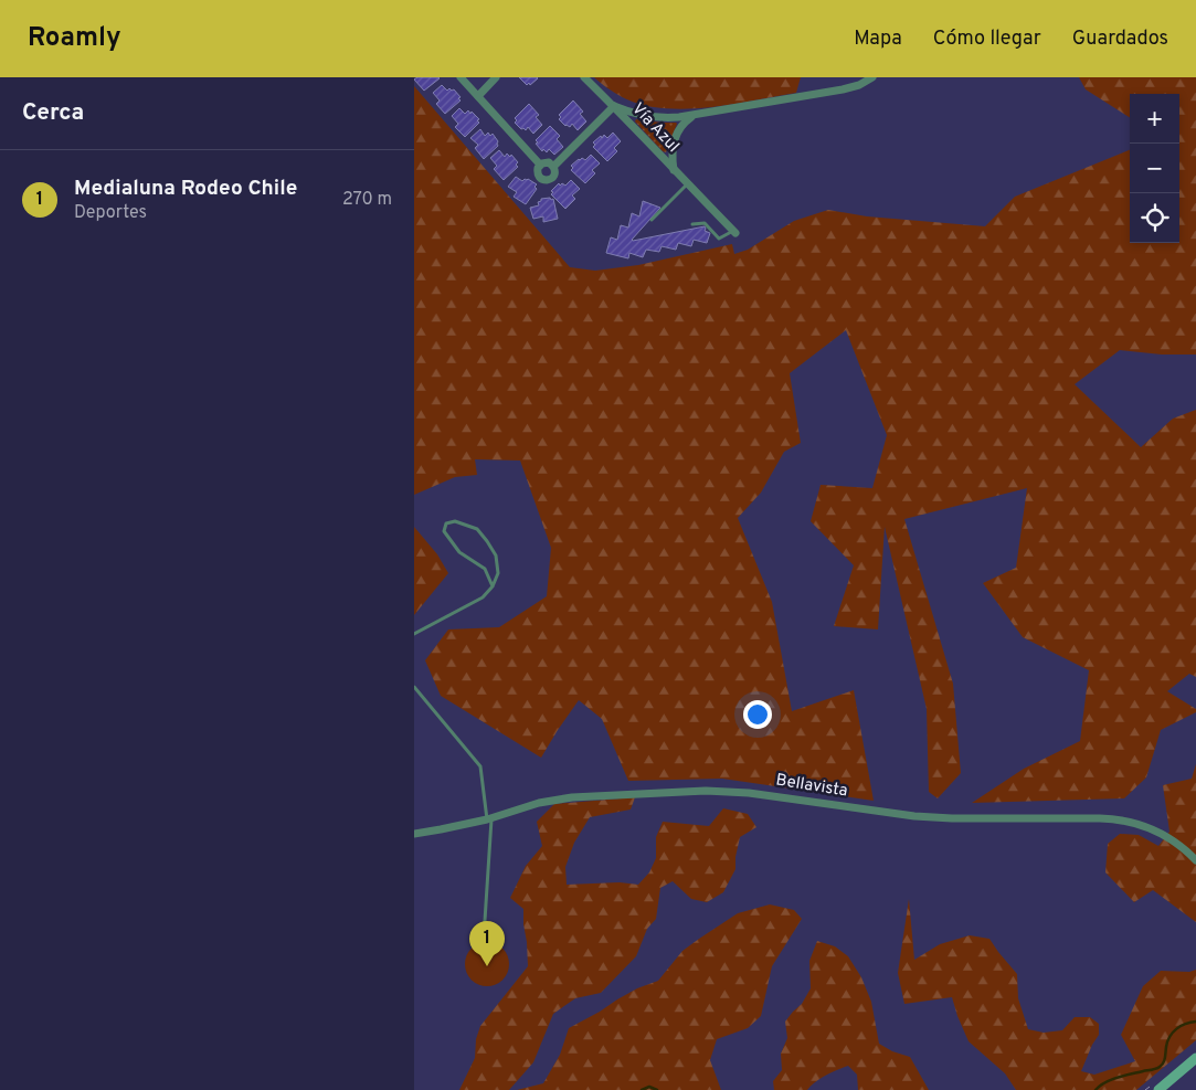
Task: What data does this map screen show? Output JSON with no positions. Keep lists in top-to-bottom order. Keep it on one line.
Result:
{"streets":{"street":["Vía Azul","Bellavista"]},"page":{"header":"Roamly","nav":["Mapa","Cómo llegar","Guardados"],"heading":"Cerca","map_buttons":["+","−"],"list":[{"mark":"1","name":"Medialuna Rodeo Chile","note":"Deportes","value":"270 m"}],"pins":"1"}}
